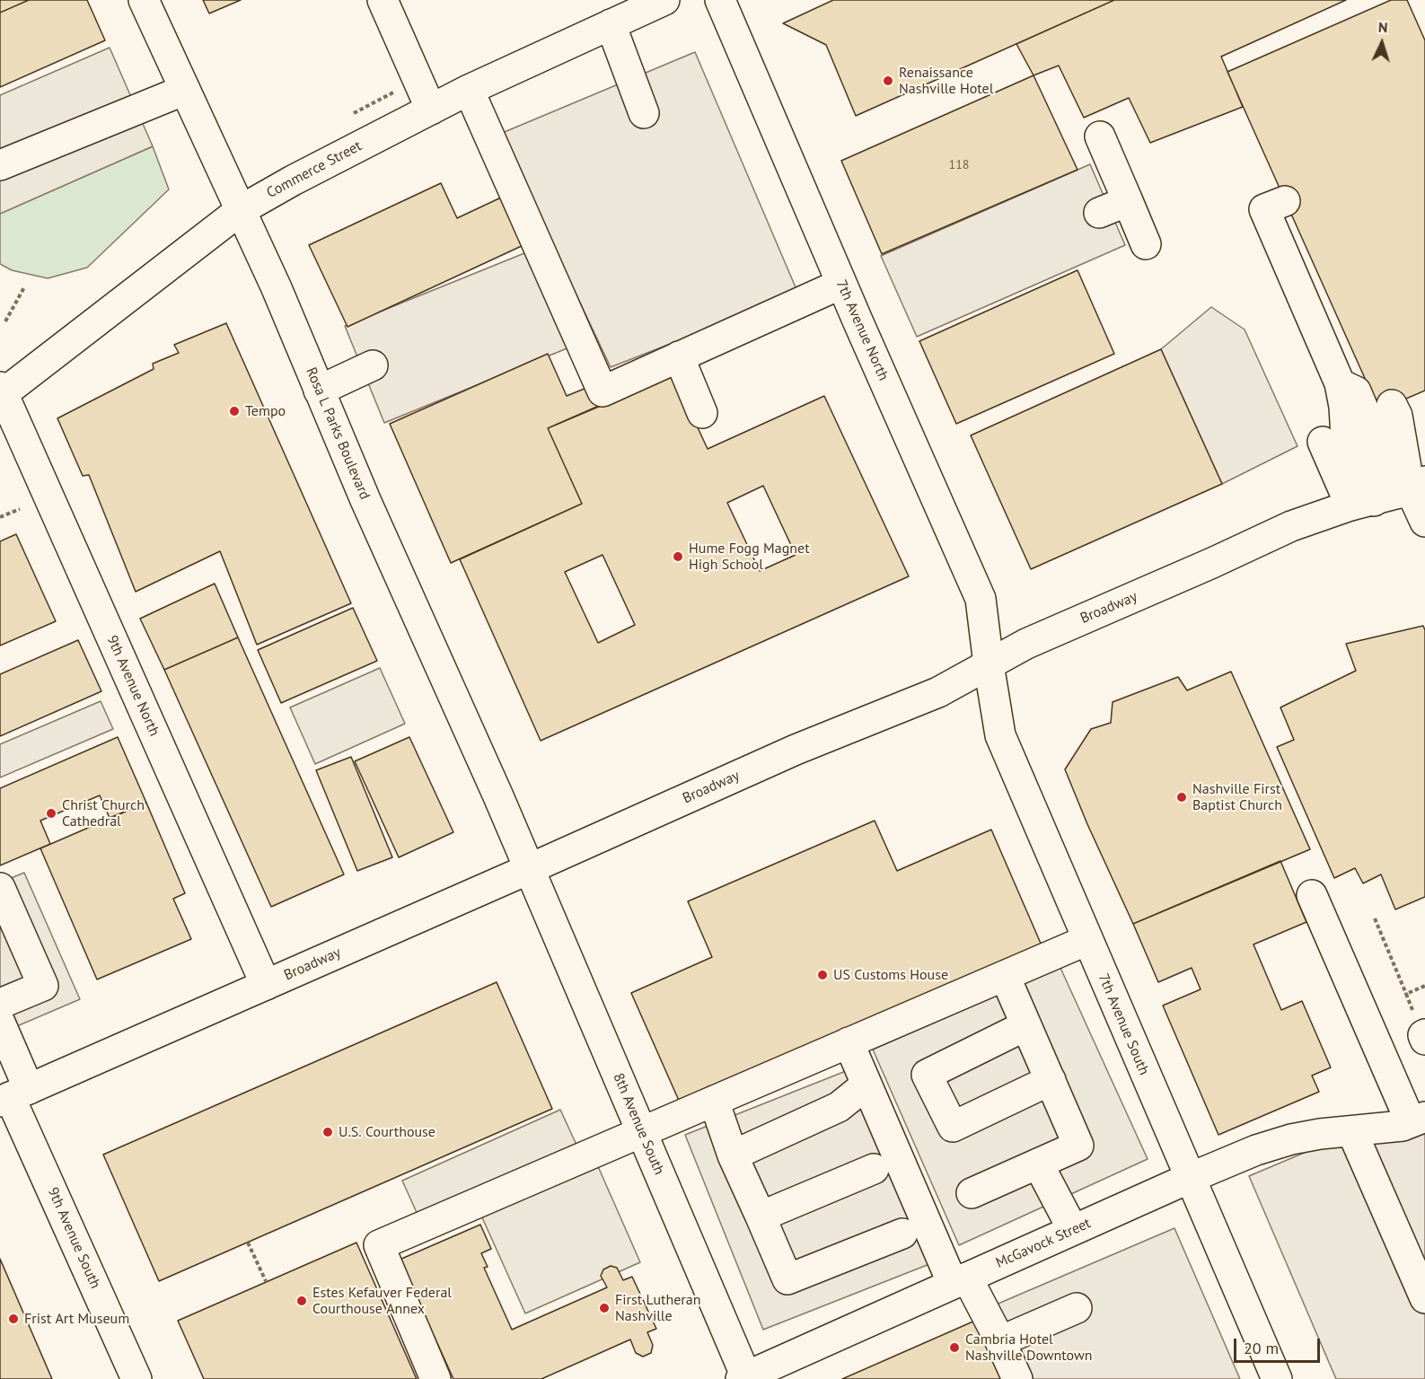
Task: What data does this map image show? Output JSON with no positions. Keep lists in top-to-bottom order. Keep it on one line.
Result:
{"streets":{"street":["Commerce Street","7th Avenue North","Rosa L Parks Boulevard","Broadway","9th Avenue North","7th Avenue South","8th Avenue South","9th Avenue South","McGavock Street"]},"crossings":[["Commerce Street","Rosa L Parks Boulevard"],["Commerce Street","9th Avenue North"],["7th Avenue North","Broadway"],["7th Avenue North","7th Avenue South"],["Rosa L Parks Boulevard","Broadway"],["Rosa L Parks Boulevard","8th Avenue South"],["Broadway","9th Avenue North"],["Broadway","7th Avenue South"],["Broadway","8th Avenue South"],["Broadway","9th Avenue South"],["7th Avenue South","McGavock Street"],["8th Avenue South","McGavock Street"]],"places":["Renaissance Nashville Hotel","Tempo","Hume Fogg Magnet High School","Nashville First Baptist Church","Christ Church Cathedral","US Customs House","U.S. Courthouse","Estes Kefauver Federal Courthouse Annex","First Lutheran Nashville","Frist Art Museum","Cambria Hotel Nashville Downtown"],"house_numbers":["118"],"scale_bar":"20 m","north":"top"}
